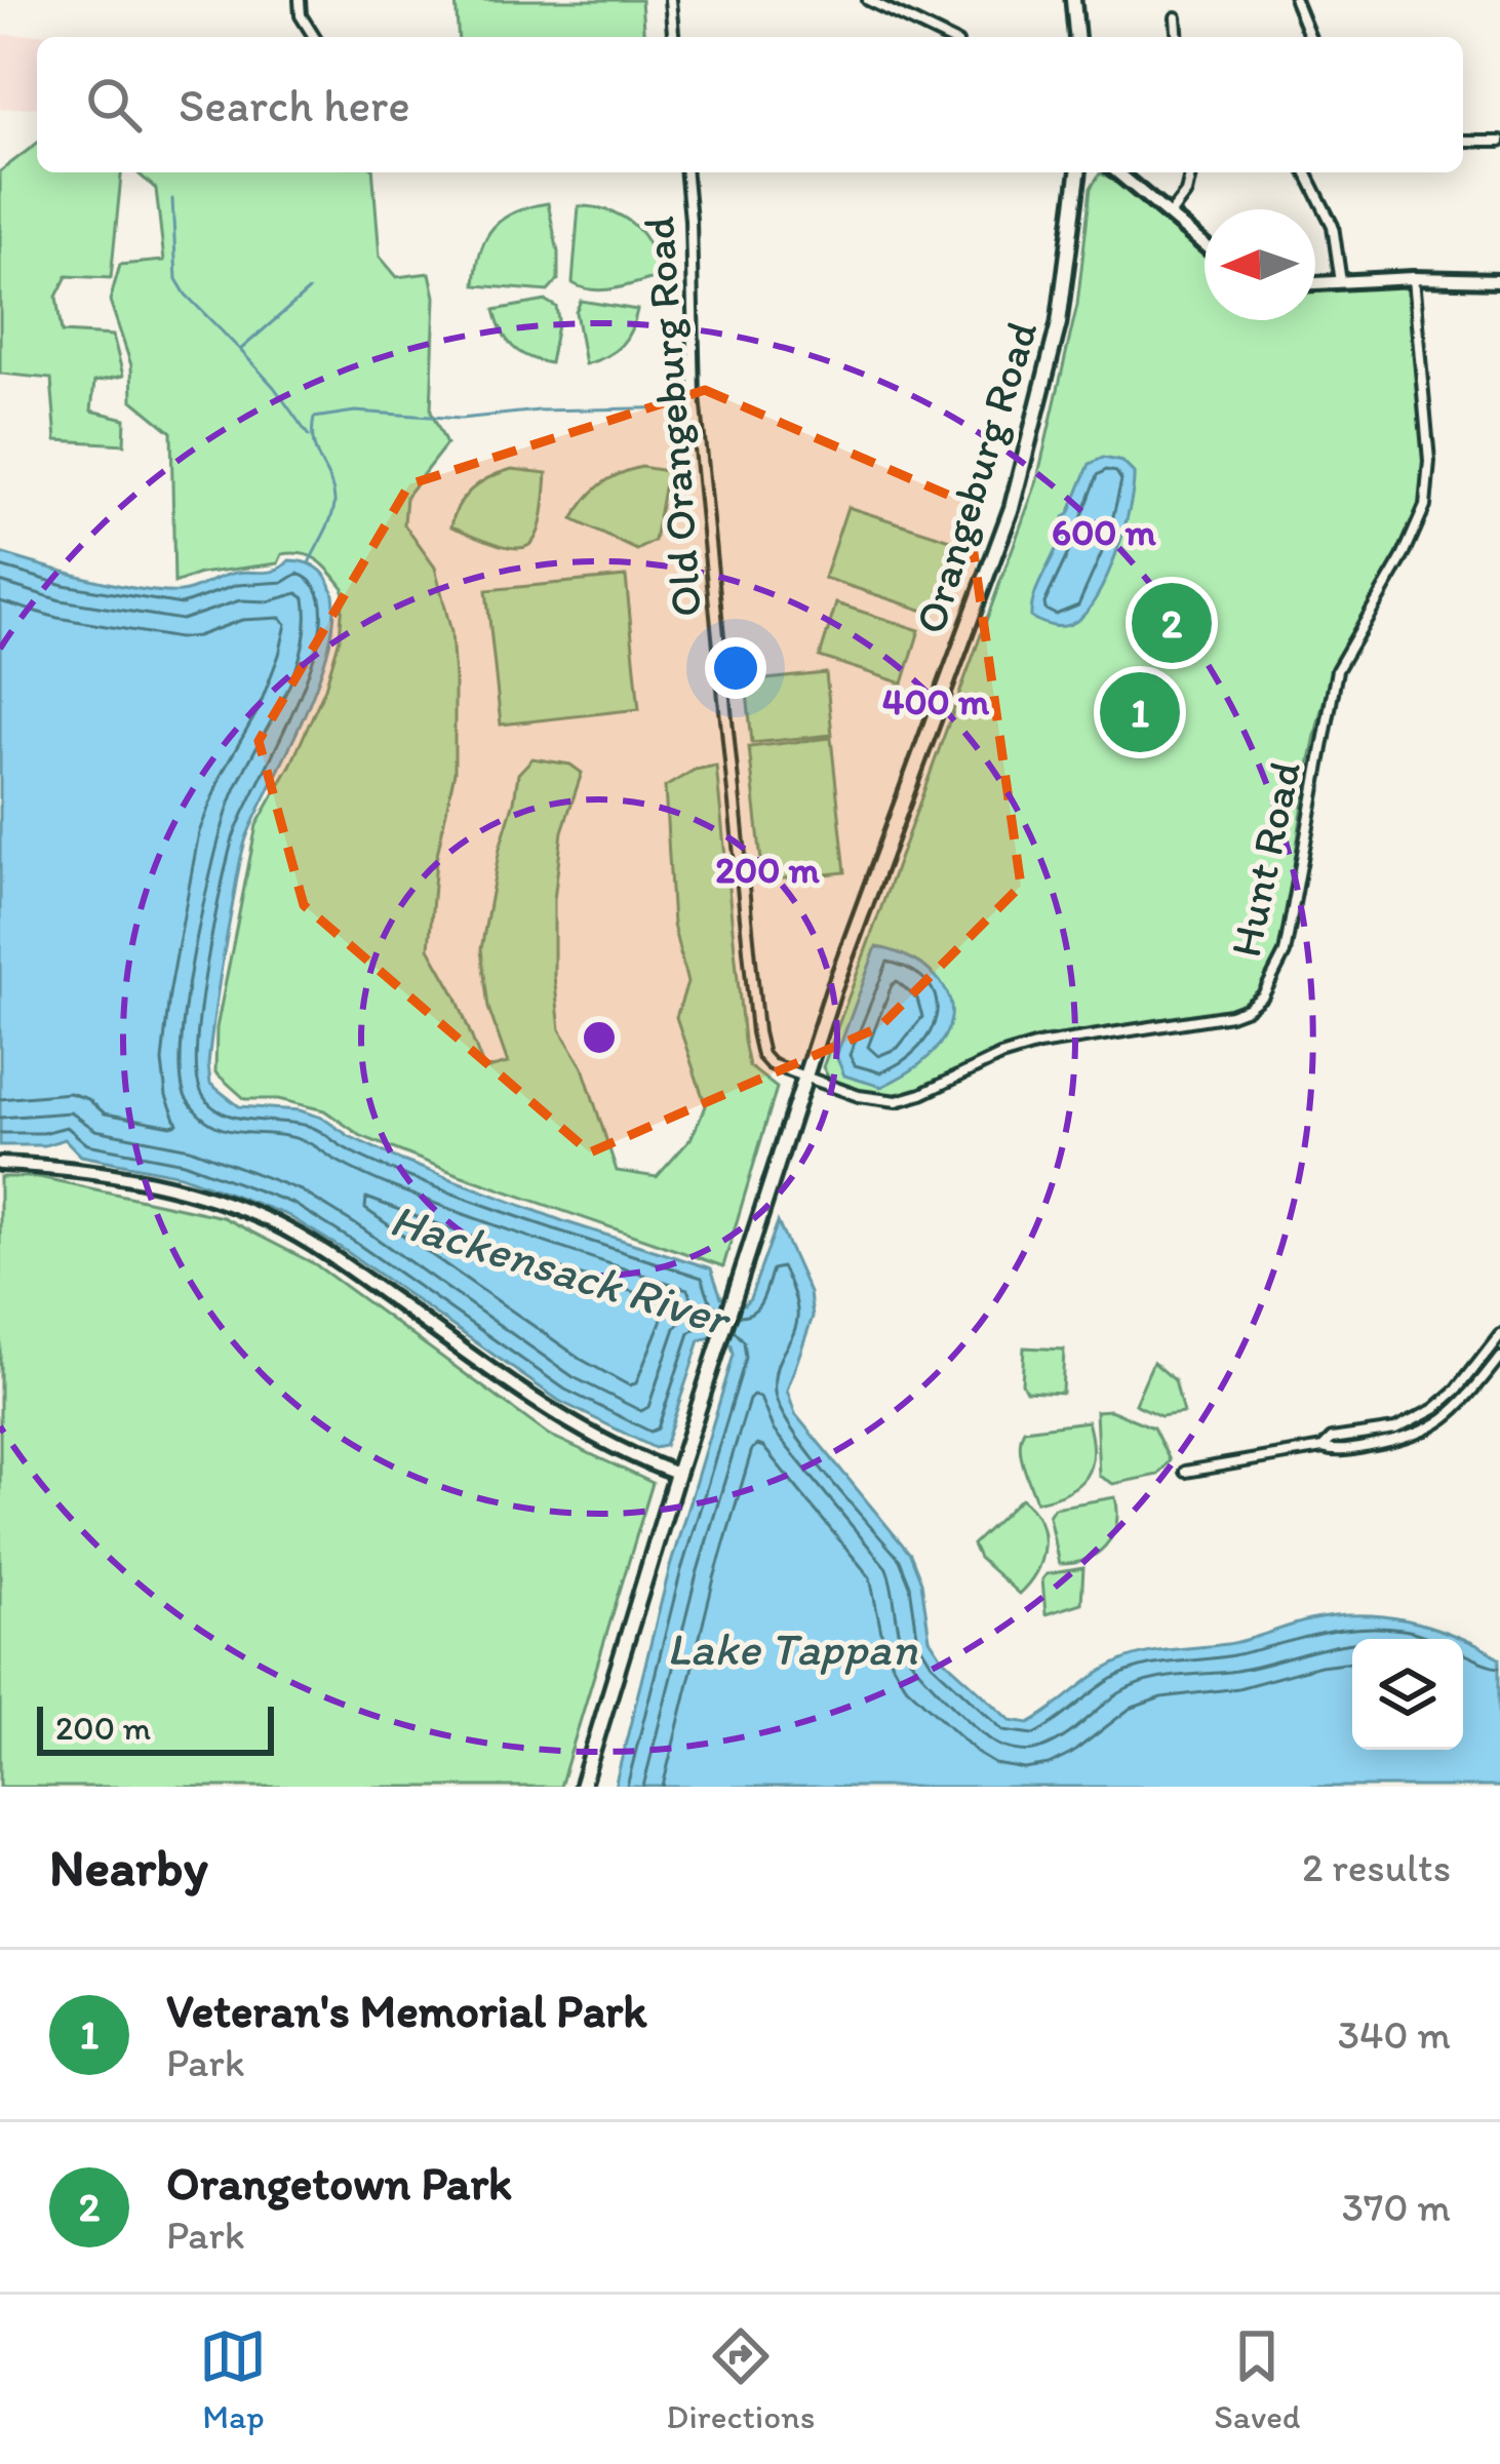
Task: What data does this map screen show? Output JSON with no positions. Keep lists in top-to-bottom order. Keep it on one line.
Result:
{"streets":{"main road":["Orangeburg Road"],"street":["Old Orangeburg Road","Hunt Road"]},"crossings":[["Old Orangeburg Road","Orangeburg Road"],["Old Orangeburg Road","Hunt Road"],["Orangeburg Road","Hunt Road"]],"water":["Hackensack River","Lake Tappan"],"scale_bar":"200 m","north":"left","page":{"search":"Search here","pins":["2","1"],"scale":"200 m","heading":["Nearby","2 results"],"list":[{"mark":"1","name":"Veteran's Memorial Park","note":"Park","value":"340 m"},{"mark":"2","name":"Orangetown Park","note":"Park","value":"370 m"}],"nav":["Map","Directions","Saved"]},"rings":["600 m","400 m","200 m"]}
